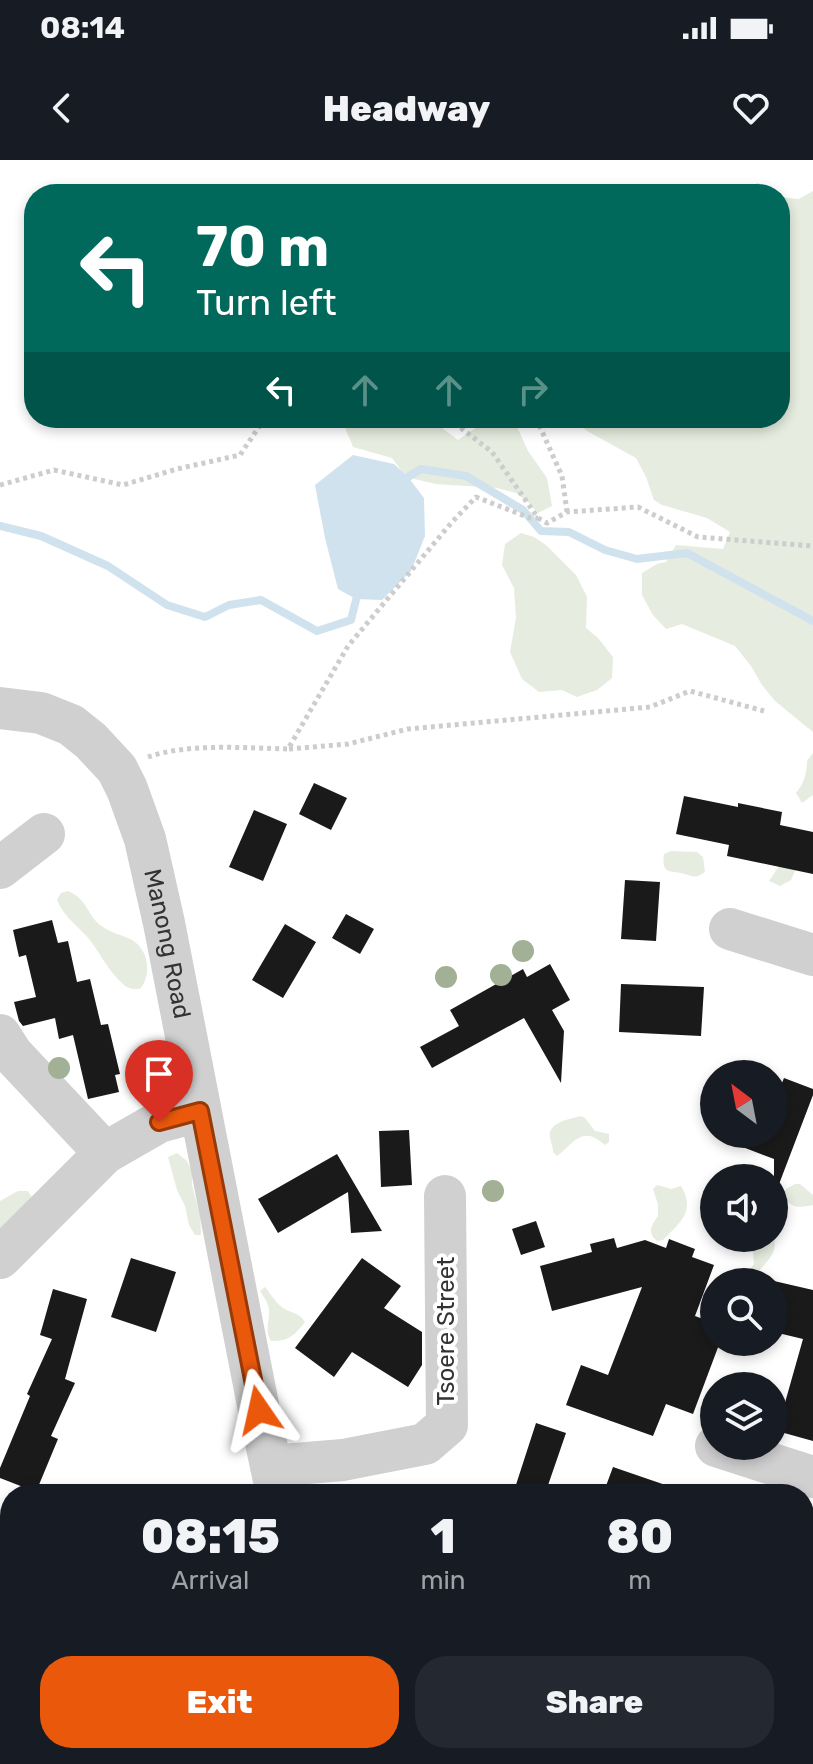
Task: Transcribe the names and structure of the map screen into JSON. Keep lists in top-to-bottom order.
{
  "streets": {
    "street": ["Manong Road", "Tsoere Street"]
  },
  "crossings": [
    ["Manong Road", "Tsoere Street"]
  ],
  "north": "top left",
  "page": {
    "status": "08:14",
    "header": "Headway",
    "turn": ["70 m", "Turn left"],
    "eta": [
      "08:15",
      "Arrival",
      "1",
      "min",
      "80",
      "m"
    ],
    "buttons": ["Exit", "Share"]
  }
}
